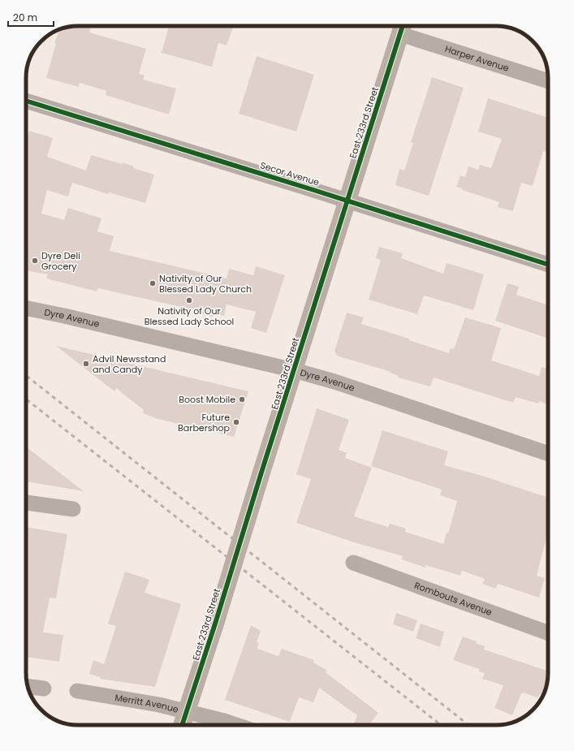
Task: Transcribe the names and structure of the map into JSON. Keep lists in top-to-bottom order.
{
  "streets": {
    "main road": ["East 233rd Street"],
    "street": [
      "Harper Avenue",
      "Secor Avenue",
      "Dyre Avenue",
      "Rombouts Avenue",
      "Merritt Avenue"
    ]
  },
  "crossings": [
    ["Harper Avenue", "East 233rd Street"],
    ["East 233rd Street", "Secor Avenue"],
    ["East 233rd Street", "Dyre Avenue"],
    ["East 233rd Street", "Merritt Avenue"]
  ],
  "places": [
    "Dyre Deli Grocery",
    "Nativity of Our Blessed Lady Church",
    "Nativity of Our Blessed Lady School",
    "Advil Newsstand and Candy",
    "Boost Mobile",
    "Future Barbershop"
  ],
  "scale_bar": "20 m"
}
